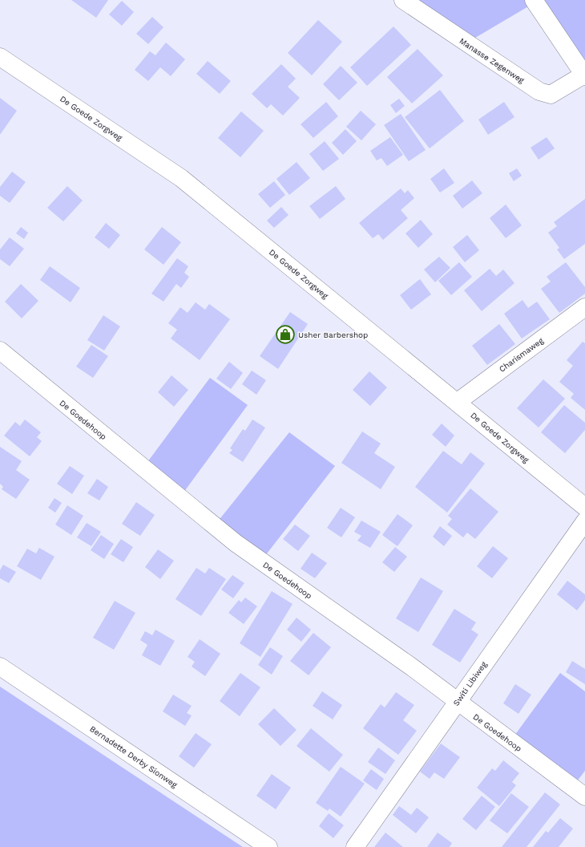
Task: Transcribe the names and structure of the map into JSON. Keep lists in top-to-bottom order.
{
  "streets": {
    "street": [
      "Manasse Zegenweg",
      "De Goede Zorgweg",
      "Charismaweg",
      "De Goedehoop",
      "Switi Libiweg",
      "Bernadette Derby Sionweg"
    ]
  },
  "crossings": [
    ["De Goede Zorgweg", "Charismaweg"],
    ["De Goedehoop", "Switi Libiweg"]
  ],
  "places": {
    "shop": ["Usher Barbershop"]
  }
}
